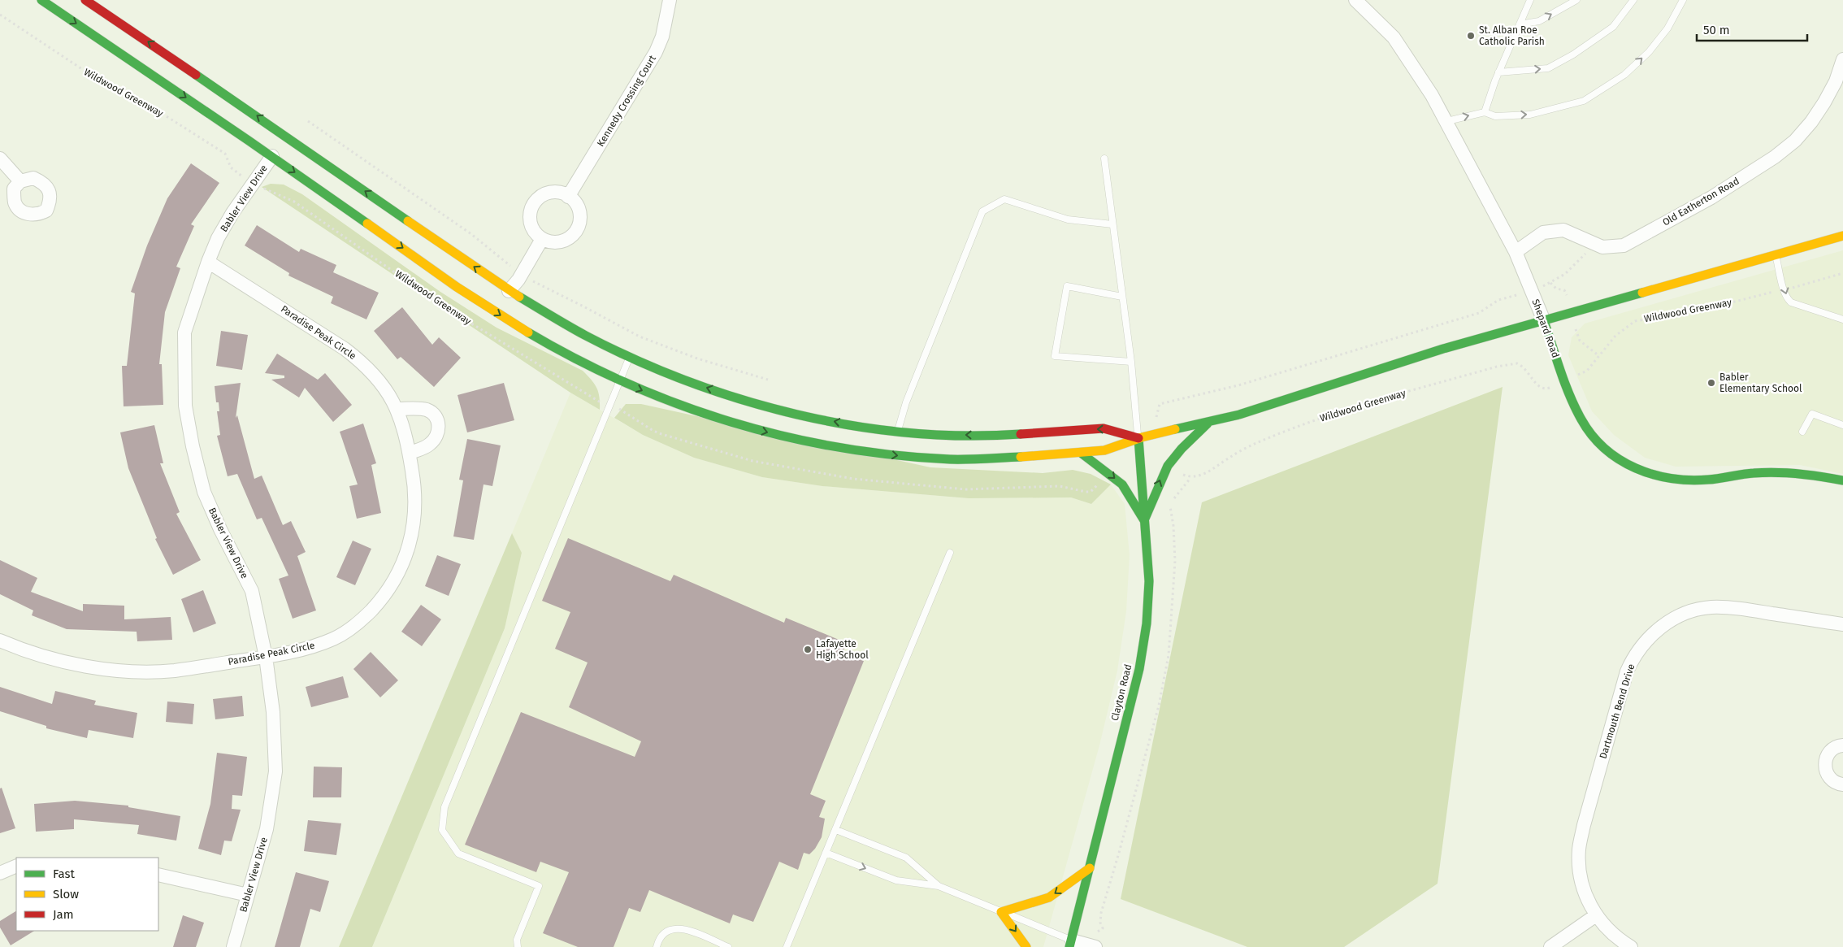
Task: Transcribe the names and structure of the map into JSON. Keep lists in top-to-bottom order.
{
  "streets": {
    "main road": ["Shepard Road", "Clayton Road"],
    "street": [
      "Kennedy Crossing Court",
      "Babler View Drive",
      "Old Eatherton Road",
      "Paradise Peak Circle",
      "Dartmouth Bend Drive"
    ],
    "path": ["Wildwood Greenway"]
  },
  "crossings": [
    ["Babler View Drive", "Paradise Peak Circle"],
    ["Old Eatherton Road", "Shepard Road"]
  ],
  "places": ["St. Alban Roe Catholic Parish", "Babler Elementary School", "Lafayette High School"],
  "legend": ["Fast", "Slow", "Jam"],
  "scale_bar": "50 m"
}
